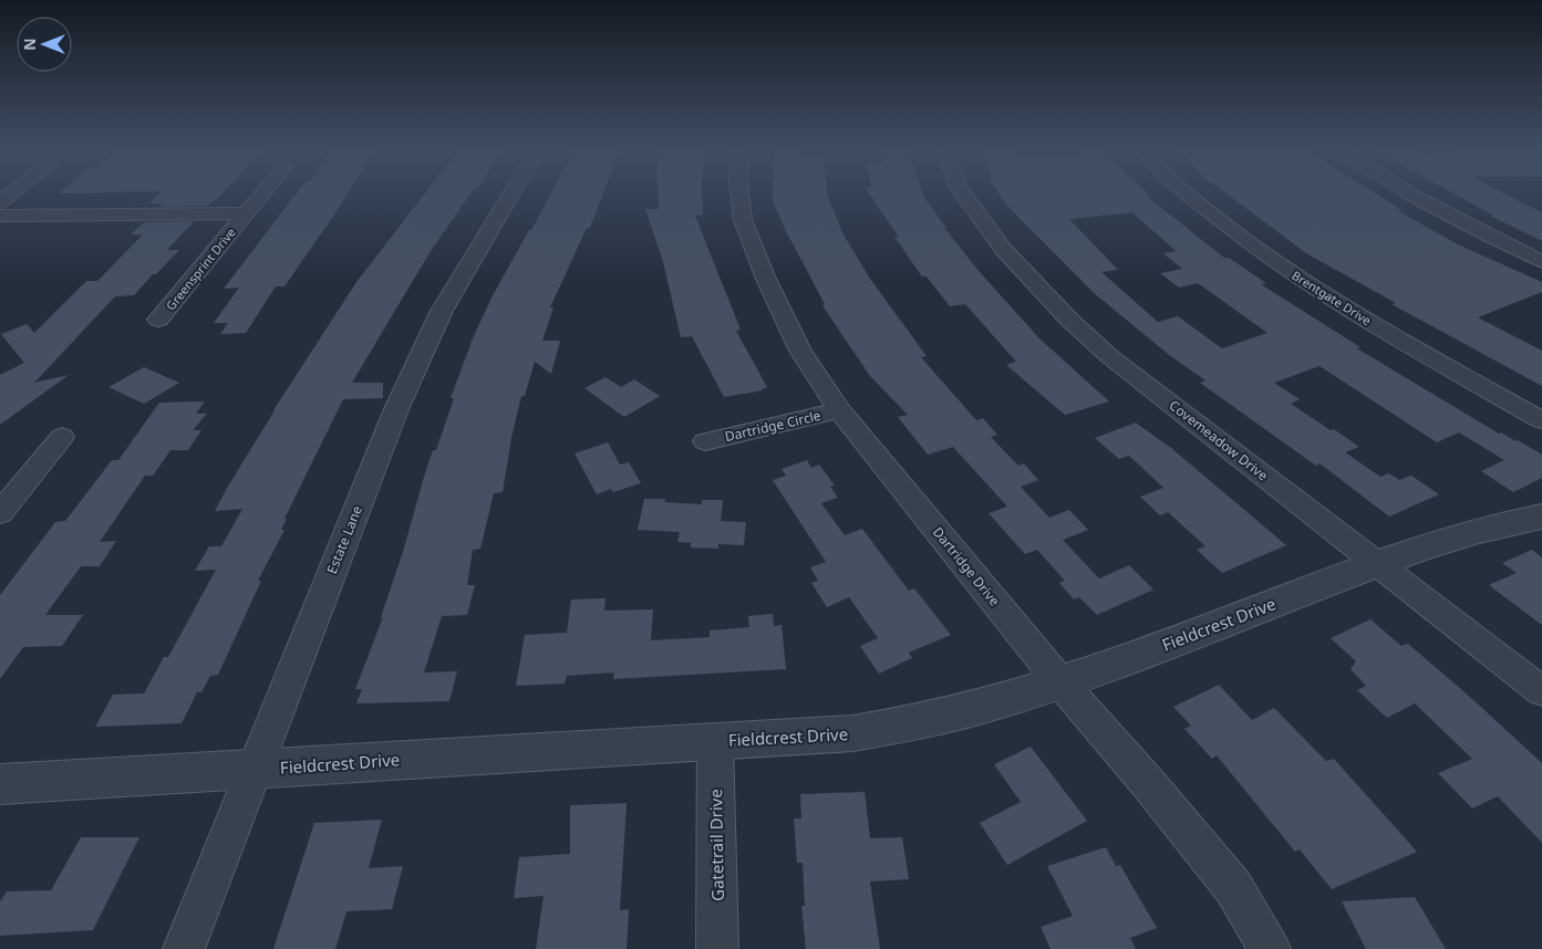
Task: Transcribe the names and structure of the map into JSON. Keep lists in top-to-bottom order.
{
  "streets": {
    "street": [
      "Greensprint Drive",
      "Brentgate Drive",
      "Dartridge Circle",
      "Covemeadow Drive",
      "Estate Lane",
      "Dartridge Drive",
      "Fieldcrest Drive",
      "Gatetrail Drive"
    ]
  },
  "crossings": [
    ["Dartridge Circle", "Dartridge Drive"],
    ["Covemeadow Drive", "Fieldcrest Drive"],
    ["Estate Lane", "Fieldcrest Drive"],
    ["Dartridge Drive", "Fieldcrest Drive"],
    ["Fieldcrest Drive", "Gatetrail Drive"]
  ],
  "north": "left"
}
